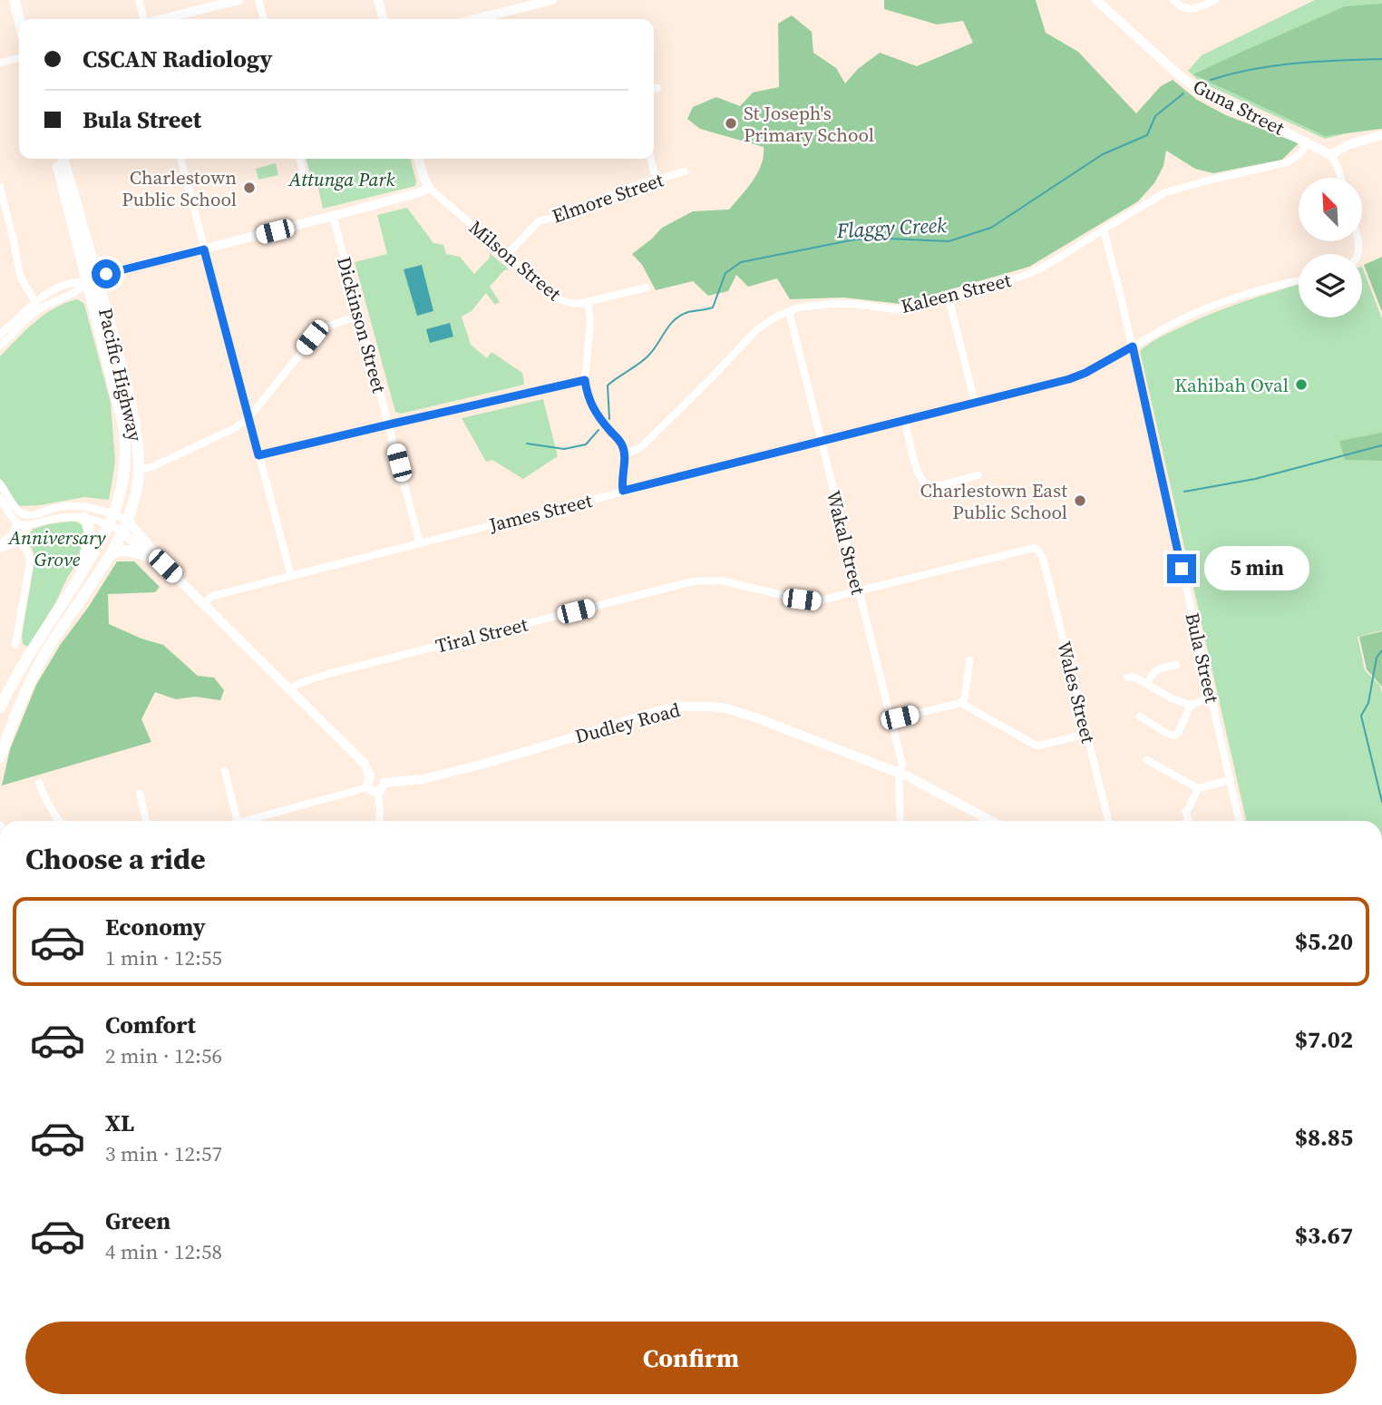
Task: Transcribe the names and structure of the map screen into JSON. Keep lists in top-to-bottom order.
{
  "streets": {
    "highway": ["Pacific Highway"],
    "main road": ["Guna Street", "Milson Street", "Dudley Road"],
    "street": [
      "Elmore Street",
      "Kaleen Street",
      "Dickinson Street",
      "James Street",
      "Wakal Street",
      "Tiral Street",
      "Bula Street",
      "Wales Street"
    ]
  },
  "crossings": [
    ["Guna Street", "Kaleen Street"],
    ["Elmore Street", "Milson Street"],
    ["Kaleen Street", "Wakal Street"],
    ["Kaleen Street", "Bula Street"],
    ["Dickinson Street", "James Street"],
    ["James Street", "Wakal Street"],
    ["James Street", "Bula Street"],
    ["Wakal Street", "Tiral Street"],
    ["Wakal Street", "Dudley Road"],
    ["Tiral Street", "Wales Street"]
  ],
  "water": ["Flaggy Creek"],
  "parks": ["Attunga Park", "Anniversary Grove"],
  "places": [
    "St Joseph's Primary School",
    "Charlestown Public School",
    "Kahibah Oval",
    "Charlestown East Public School"
  ],
  "north": "top left",
  "page": {
    "banner": ["CSCAN Radiology", "Bula Street"],
    "bubble": "5 min",
    "heading": "Choose a ride",
    "list": [
      {
        "name": "Economy",
        "note": "1 min · 12:55",
        "value": "$5.20"
      },
      {
        "name": "Comfort",
        "note": "2 min · 12:56",
        "value": "$7.02"
      },
      {
        "name": "XL",
        "note": "3 min · 12:57",
        "value": "$8.85"
      },
      {
        "name": "Green",
        "note": "4 min · 12:58",
        "value": "$3.67"
      }
    ],
    "buttons": "Confirm"
  }
}
